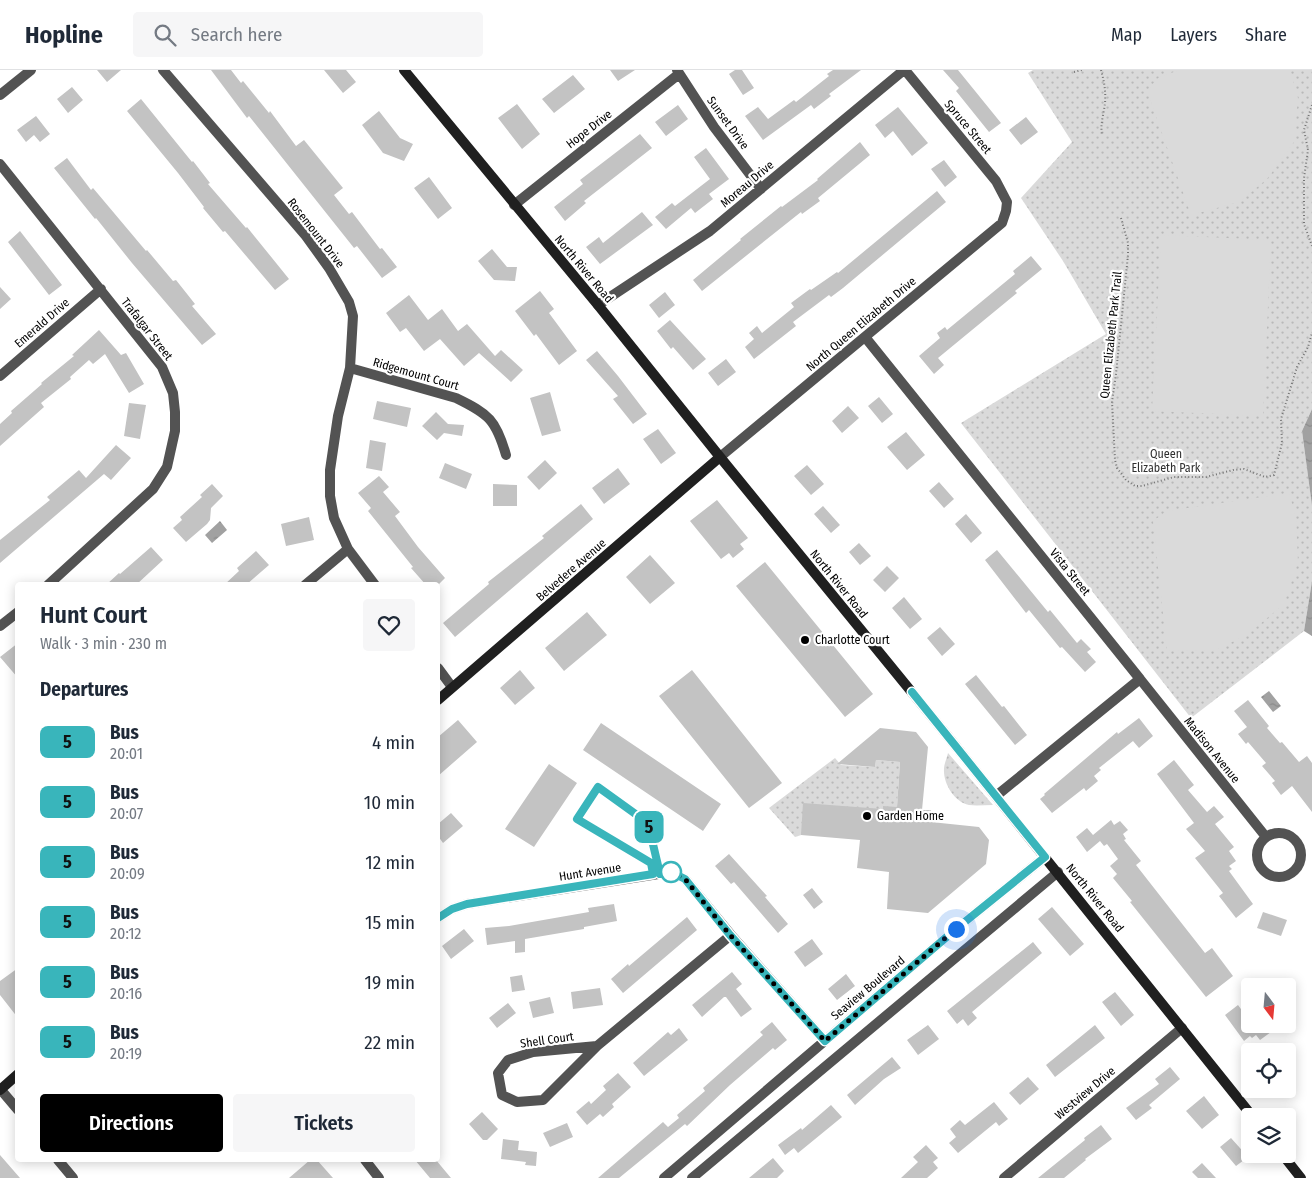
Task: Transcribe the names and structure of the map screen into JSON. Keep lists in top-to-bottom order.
{
  "streets": {
    "main road": ["North River Road", "Belvedere Avenue"],
    "street": [
      "Sunset Drive",
      "Spruce Street",
      "Hope Drive",
      "Moreau Drive",
      "Rosemount Drive",
      "Emerald Drive",
      "North Queen Elizabeth Drive",
      "Trafalgar Street",
      "Ridgemount Court",
      "Vista Street",
      "Madison Avenue",
      "Hunt Avenue",
      "Seaview Boulevard",
      "Shell Court",
      "Westview Drive"
    ],
    "path": ["Queen Elizabeth Park Trail"]
  },
  "crossings": [
    ["Sunset Drive", "Hope Drive"],
    ["Sunset Drive", "Moreau Drive"],
    ["Spruce Street", "Moreau Drive"],
    ["Spruce Street", "North Queen Elizabeth Drive"],
    ["Hope Drive", "North River Road"],
    ["Moreau Drive", "North River Road"],
    ["Rosemount Drive", "Ridgemount Court"],
    ["North River Road", "North Queen Elizabeth Drive"],
    ["North River Road", "Belvedere Avenue"],
    ["North River Road", "Seaview Boulevard"],
    ["North River Road", "Westview Drive"],
    ["Emerald Drive", "Trafalgar Street"],
    ["North Queen Elizabeth Drive", "Belvedere Avenue"],
    ["North Queen Elizabeth Drive", "Vista Street"],
    ["Vista Street", "Madison Avenue"],
    ["Hunt Avenue", "Seaview Boulevard"],
    ["Hunt Avenue", "Shell Court"]
  ],
  "parks": ["Queen Elizabeth Park"],
  "places": ["Charlotte Court", "Garden Home"],
  "lines": ["bus line 5"],
  "north": "bottom",
  "page": {
    "header": "Hopline",
    "search": "Search here",
    "nav": ["Map", "Layers", "Share"],
    "on_map": "5",
    "heading": [
      ["Hunt Court", "Walk · 3 min · 230 m"],
      "Departures"
    ],
    "list": [
      {
        "mark": "5",
        "name": "Bus",
        "note": "20:01",
        "value": "4 min"
      },
      {
        "mark": "5",
        "name": "Bus",
        "note": "20:07",
        "value": "10 min"
      },
      {
        "mark": "5",
        "name": "Bus",
        "note": "20:09",
        "value": "12 min"
      },
      {
        "mark": "5",
        "name": "Bus",
        "note": "20:12",
        "value": "15 min"
      },
      {
        "mark": "5",
        "name": "Bus",
        "note": "20:16",
        "value": "19 min"
      },
      {
        "mark": "5",
        "name": "Bus",
        "note": "20:19",
        "value": "22 min"
      }
    ],
    "buttons": ["Directions", "Tickets"]
  }
}
